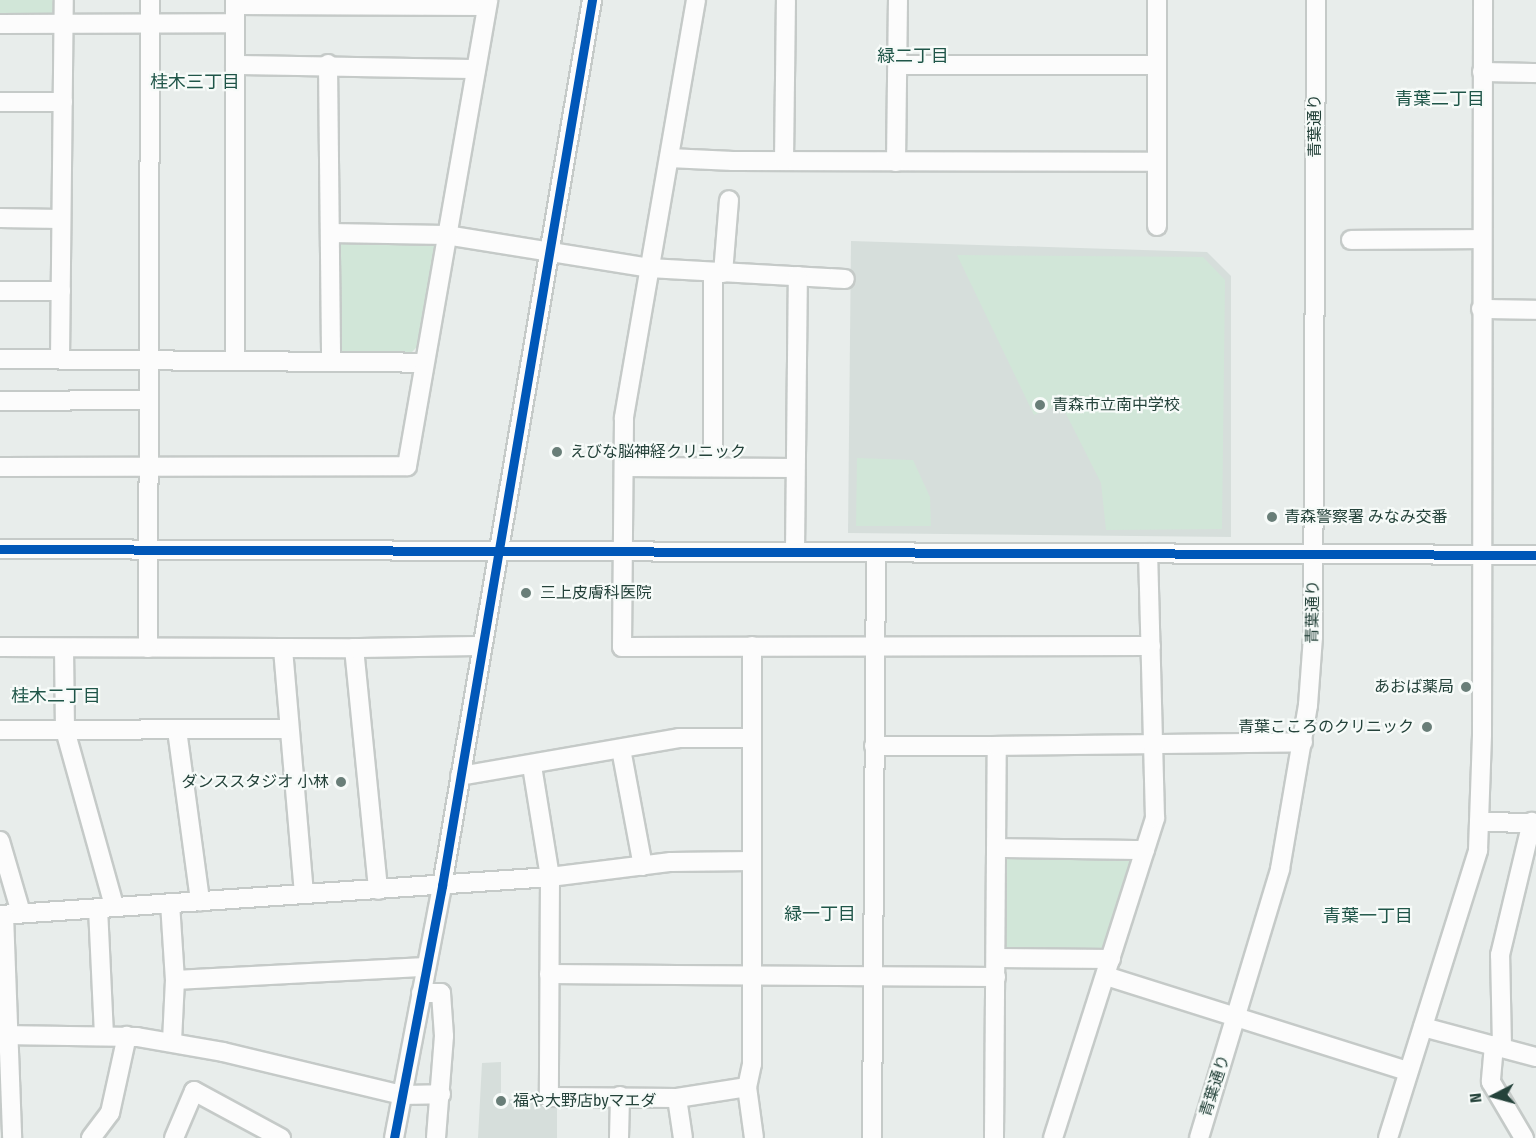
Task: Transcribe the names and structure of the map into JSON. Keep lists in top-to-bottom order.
{
  "streets": {
    "street": ["青葉通り"]
  },
  "districts": [
    "緑二丁目",
    "桂木三丁目",
    "青葉二丁目",
    "桂木二丁目",
    "緑一丁目",
    "青葉一丁目"
  ],
  "places": [
    "青森市立南中学校",
    "えびな脳神経クリニック",
    "青森警察署 みなみ交番",
    "三上皮膚科医院",
    "あおば薬局",
    "青葉こころのクリニック",
    "ダンススタジオ 小林",
    "福や大野店byマエダ"
  ],
  "north": "left"
}
